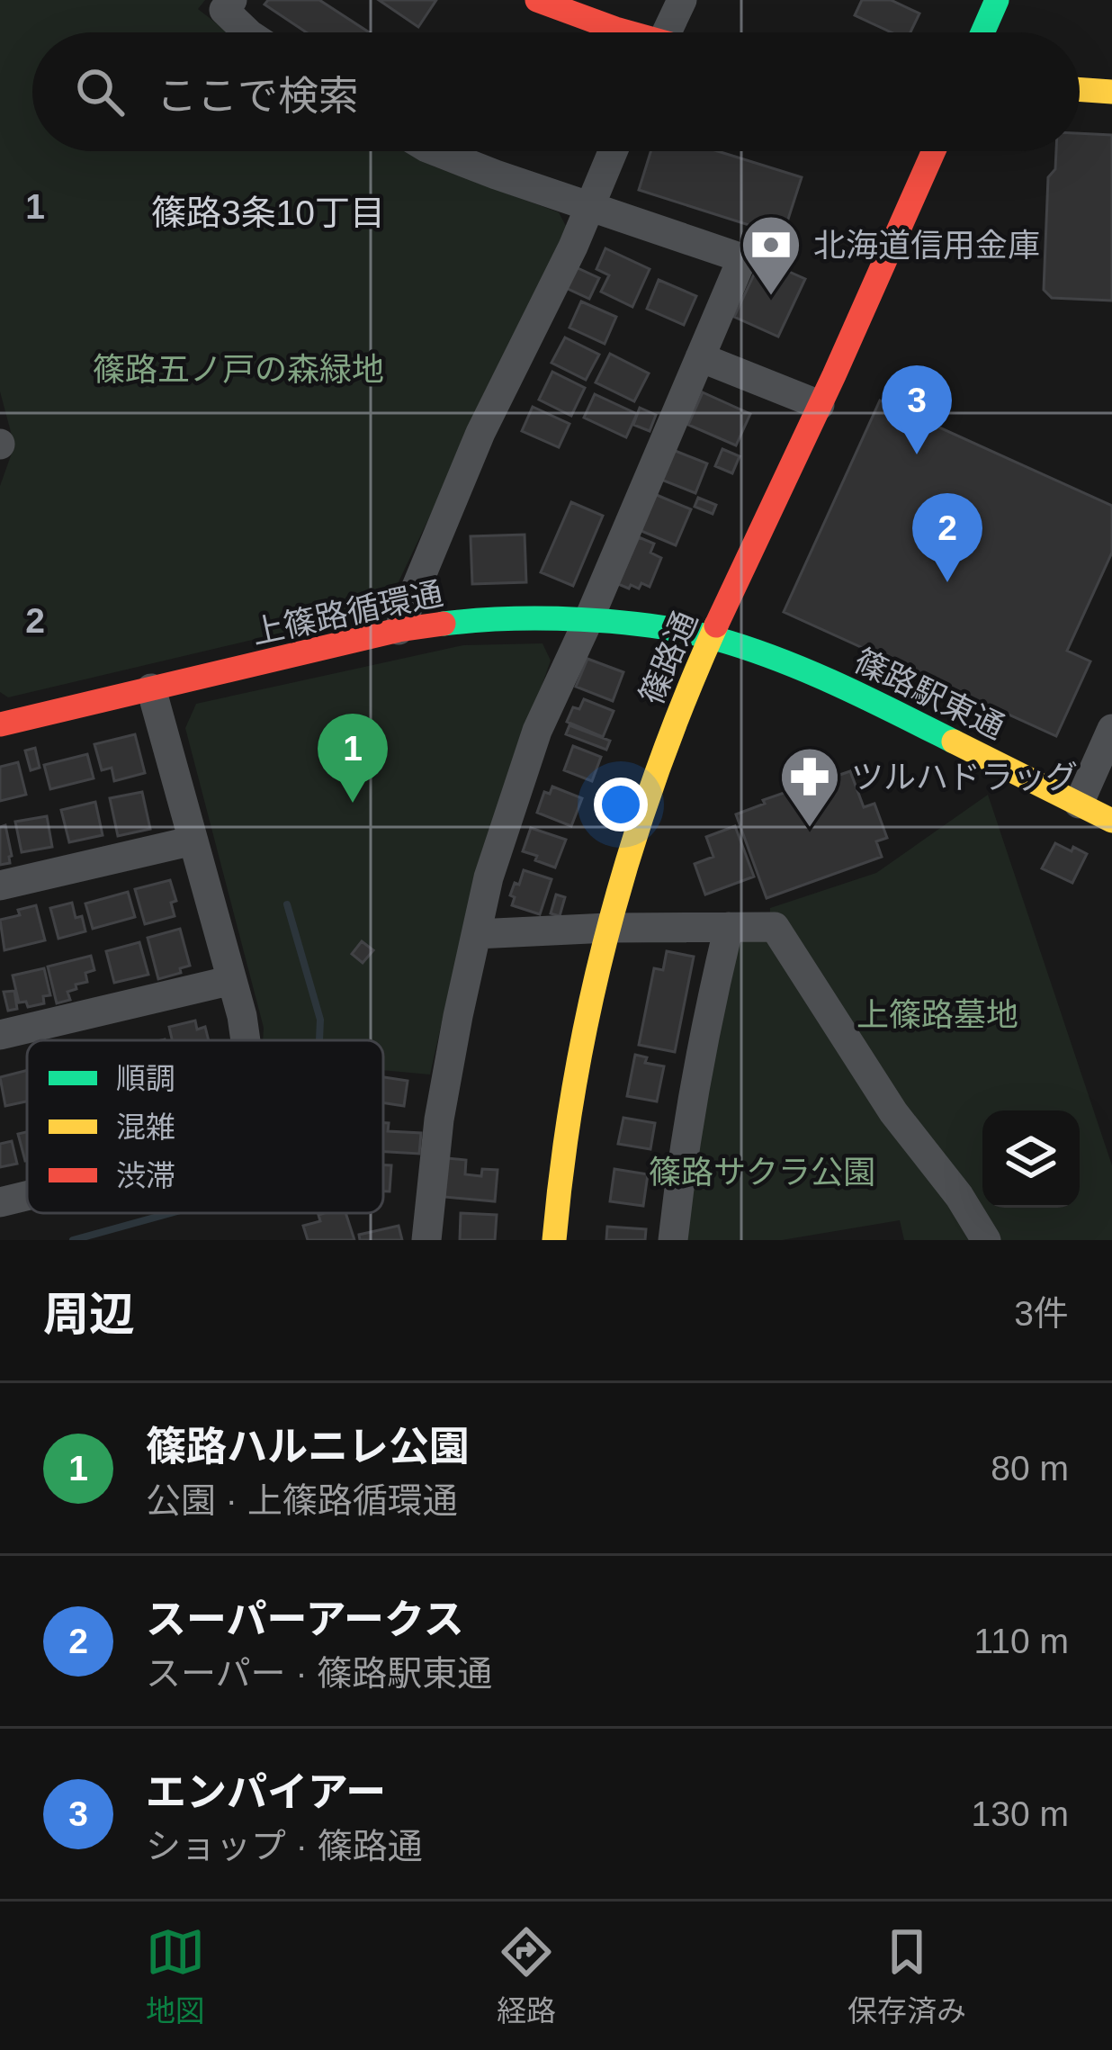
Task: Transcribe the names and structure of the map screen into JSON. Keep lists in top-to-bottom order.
{
  "streets": {
    "street": ["上篠路循環通", "篠路通", "篠路駅東通"]
  },
  "crossings": [
    ["上篠路循環通", "篠路通"],
    ["上篠路循環通", "篠路駅東通"],
    ["篠路通", "篠路駅東通"]
  ],
  "districts": ["篠路3条10丁目"],
  "parks": ["篠路五ノ戸の森緑地", "上篠路墓地", "篠路サクラ公園"],
  "places": {
    "bank": ["北海道信用金庫"],
    "pharmacy": ["ツルハドラッグ"]
  },
  "legend": ["順調", "混雑", "渋滞"],
  "page": {
    "search": "ここで検索",
    "pins": ["3", "2", "1"],
    "heading": ["周辺", "3件"],
    "list": [
      {
        "mark": "1",
        "name": "篠路ハルニレ公園",
        "note": "公園 · 上篠路循環通",
        "value": "80 m"
      },
      {
        "mark": "2",
        "name": "スーパーアークス",
        "note": "スーパー · 篠路駅東通",
        "value": "110 m"
      },
      {
        "mark": "3",
        "name": "エンパイアー",
        "note": "ショップ · 篠路通",
        "value": "130 m"
      }
    ],
    "nav": ["地図", "経路", "保存済み"]
  },
  "grid": {
    "rows": ["1", "2"]
  }
}
